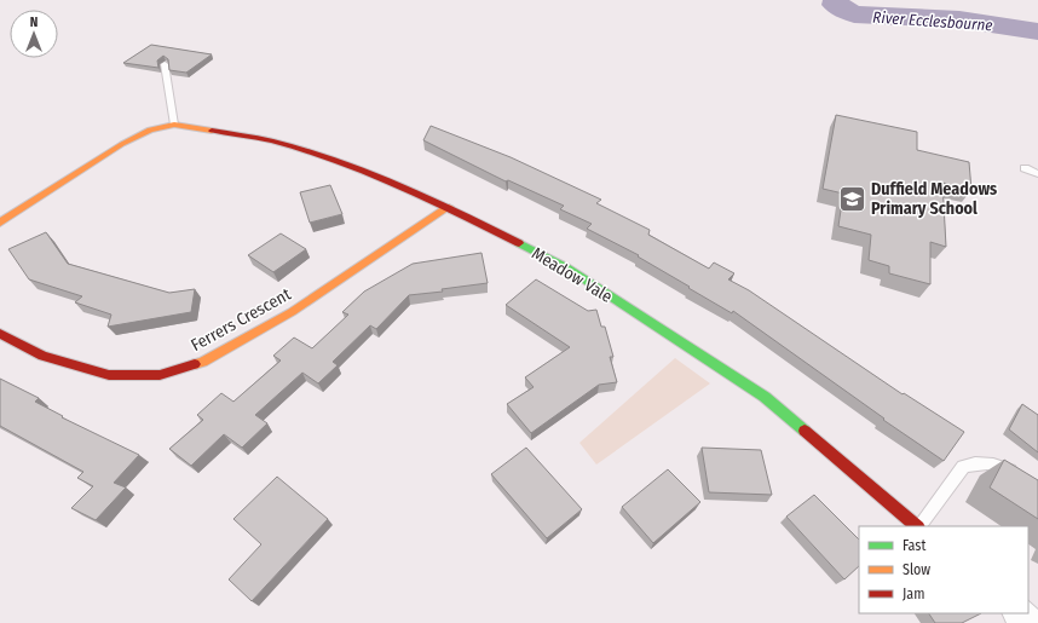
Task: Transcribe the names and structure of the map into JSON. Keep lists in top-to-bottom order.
{
  "streets": {
    "street": ["Meadow Vale", "Ferrers Crescent"]
  },
  "crossings": [
    ["Meadow Vale", "Ferrers Crescent"]
  ],
  "water": ["River Ecclesbourne"],
  "places": {
    "school or university": ["Duffield Meadows Primary School"]
  },
  "legend": ["Fast", "Slow", "Jam"],
  "north": "top"
}
